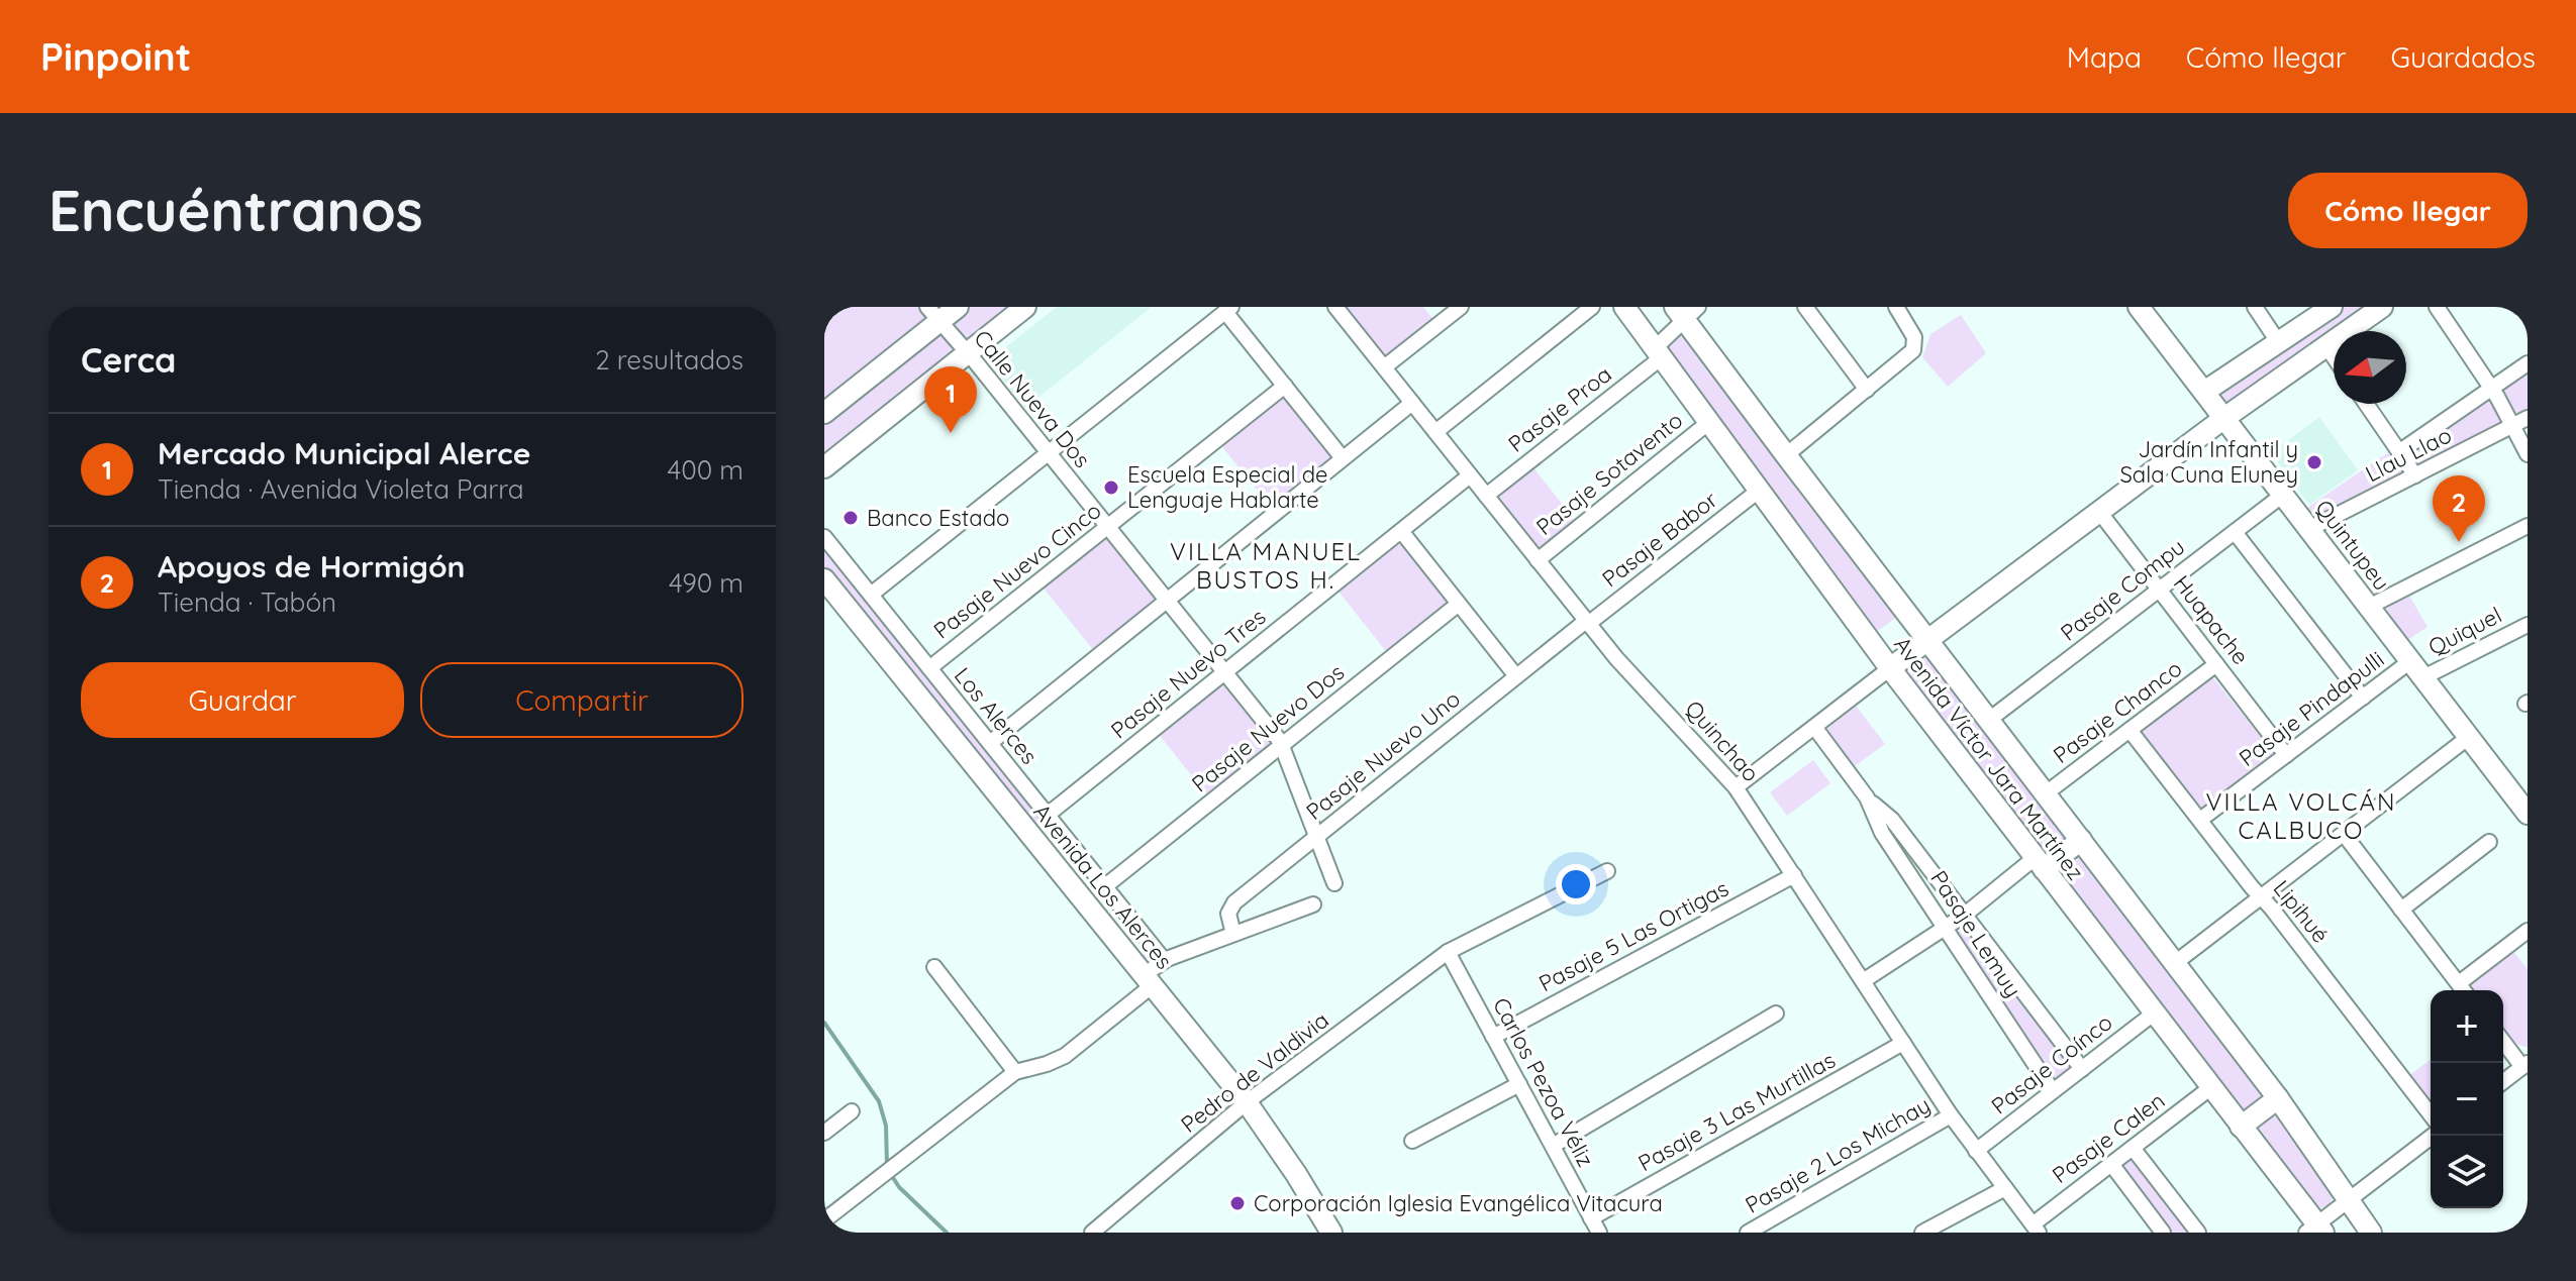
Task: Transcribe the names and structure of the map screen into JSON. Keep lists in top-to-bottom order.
{
  "streets": {
    "main road": ["Quintupeu", "Avenida Víctor Jara Martínez", "Avenida Los Alerces"],
    "street": [
      "Calle Nueva Dos",
      "Pasaje Proa",
      "Llau Llao",
      "Pasaje Sotavento",
      "Pasaje Babor",
      "Pasaje Nuevo Cinco",
      "Pasaje Compu",
      "Huapache",
      "Quiquel",
      "Pasaje Nuevo Tres",
      "Pasaje Pindapulli",
      "Pasaje Chanco",
      "Los Alerces",
      "Pasaje Nuevo Dos",
      "Quinchao",
      "Pasaje Nuevo Uno",
      "Lipihué",
      "Pasaje Lemuy",
      "Pasaje 5 Las Ortigas",
      "Pasaje Coínco",
      "Pedro de Valdivia",
      "Carlos Pezoa Véliz",
      "Pasaje 3 Las Murtillas",
      "Pasaje Calen",
      "Pasaje 2 Los Michay"
    ]
  },
  "crossings": [
    ["Calle Nueva Dos", "Pasaje Nuevo Cinco"],
    ["Calle Nueva Dos", "Pasaje Nuevo Tres"],
    ["Calle Nueva Dos", "Pasaje Nuevo Dos"],
    ["Calle Nueva Dos", "Pasaje Nuevo Uno"],
    ["Pasaje Proa", "Quinchao"],
    ["Pasaje Proa", "Avenida Víctor Jara Martínez"],
    ["Llau Llao", "Quintupeu"],
    ["Pasaje Sotavento", "Quinchao"],
    ["Pasaje Sotavento", "Avenida Víctor Jara Martínez"],
    ["Pasaje Babor", "Quinchao"],
    ["Pasaje Babor", "Pasaje Nuevo Uno"],
    ["Pasaje Babor", "Avenida Víctor Jara Martínez"],
    ["Quintupeu", "Pasaje Compu"],
    ["Quintupeu", "Quiquel"],
    ["Quintupeu", "Pasaje Pindapulli"],
    ["Pasaje Nuevo Cinco", "Los Alerces"],
    ["Pasaje Compu", "Huapache"],
    ["Pasaje Compu", "Avenida Víctor Jara Martínez"],
    ["Huapache", "Pasaje Pindapulli"],
    ["Huapache", "Pasaje Chanco"],
    ["Quiquel", "Pasaje Pindapulli"],
    ["Pasaje Nuevo Tres", "Los Alerces"],
    ["Pasaje Nuevo Tres", "Quinchao"],
    ["Pasaje Pindapulli", "Lipihué"],
    ["Pasaje Chanco", "Avenida Víctor Jara Martínez"],
    ["Pasaje Chanco", "Lipihué"],
    ["Los Alerces", "Pasaje Nuevo Dos"],
    ["Quinchao", "Pasaje Nuevo Uno"],
    ["Quinchao", "Pasaje 5 Las Ortigas"],
    ["Quinchao", "Pasaje Coínco"],
    ["Quinchao", "Pasaje 3 Las Murtillas"],
    ["Quinchao", "Pasaje Calen"],
    ["Quinchao", "Pasaje 2 Los Michay"],
    ["Avenida Víctor Jara Martínez", "Pasaje Coínco"],
    ["Avenida Víctor Jara Martínez", "Pasaje Calen"],
    ["Avenida Los Alerces", "Pedro de Valdivia"],
    ["Pasaje Lemuy", "Pasaje Coínco"],
    ["Pasaje 5 Las Ortigas", "Carlos Pezoa Véliz"],
    ["Pedro de Valdivia", "Carlos Pezoa Véliz"],
    ["Carlos Pezoa Véliz", "Pasaje 3 Las Murtillas"]
  ],
  "districts": ["VILLA MANUEL BUSTOS H.", "VILLA VOLCÁN CALBUCO"],
  "places": [
    "Jardín Infantil y Sala Cuna Eluney",
    "Escuela Especial de Lenguaje Hablarte",
    "Banco Estado",
    "Corporación Iglesia Evangélica Vitacura"
  ],
  "north": "left",
  "page": {
    "header": "Pinpoint",
    "nav": ["Mapa", "Cómo llegar", "Guardados"],
    "buttons": [
      "Cómo llegar",
      ["Guardar", "Compartir"]
    ],
    "title": "Encuéntranos",
    "heading": ["Cerca", "2 resultados"],
    "pins": ["1", "2"],
    "list": [
      {
        "mark": "1",
        "name": "Mercado Municipal Alerce",
        "note": "Tienda · Avenida Violeta Parra",
        "value": "400 m"
      },
      {
        "mark": "2",
        "name": "Apoyos de Hormigón",
        "note": "Tienda · Tabón",
        "value": "490 m"
      }
    ],
    "map_buttons": ["+", "−"]
  }
}
